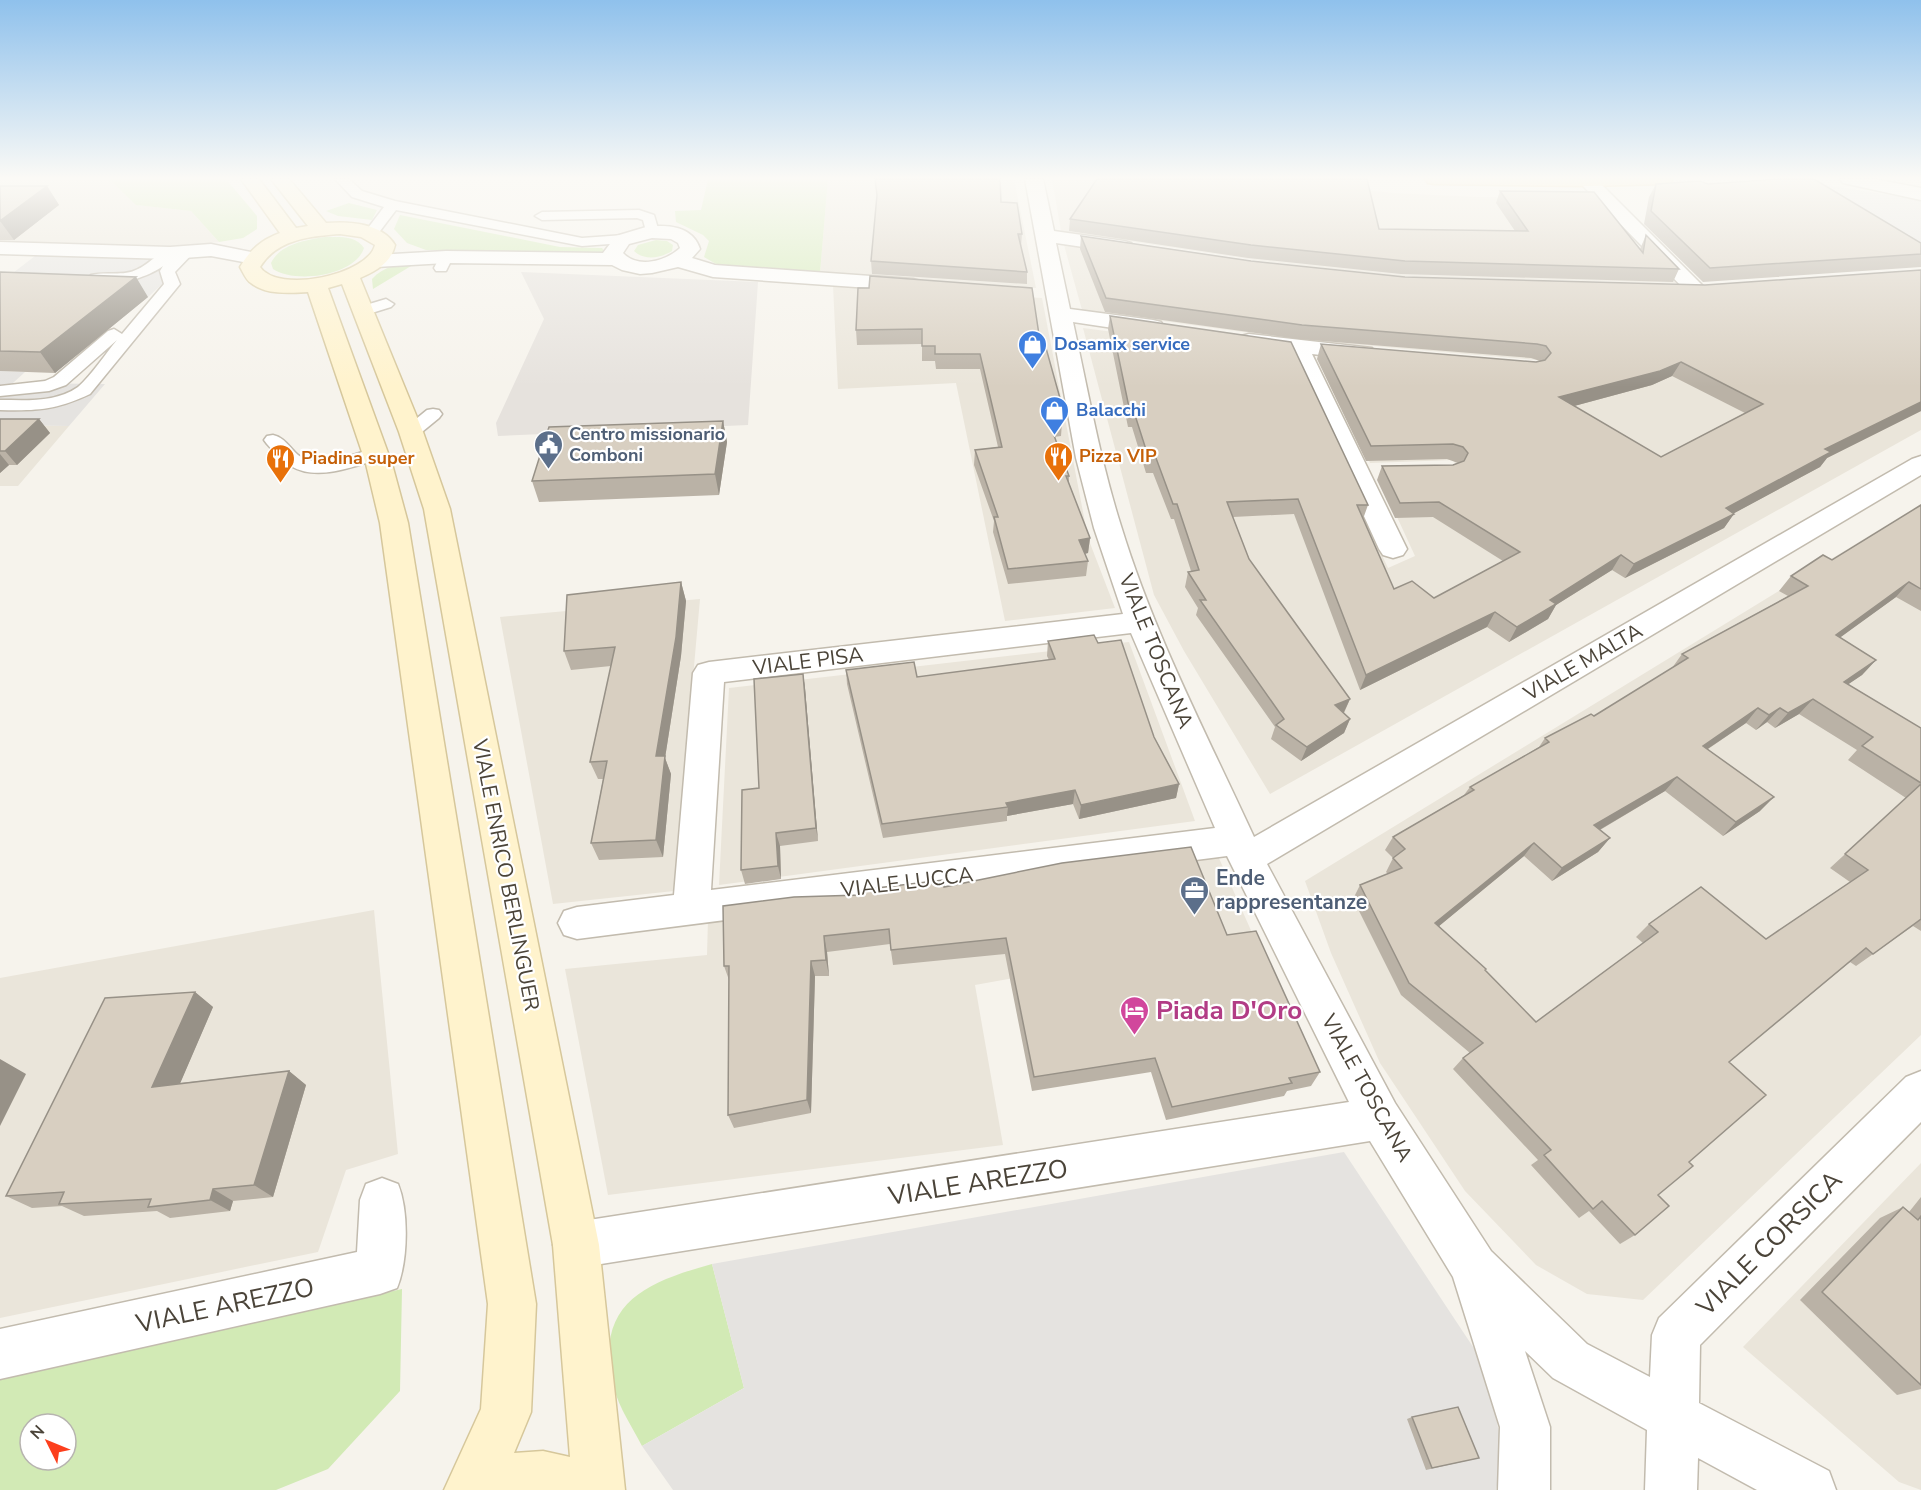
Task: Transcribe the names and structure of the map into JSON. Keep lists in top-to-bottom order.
{
  "streets": {
    "main road": ["VIALE ENRICO BERLINGUER"],
    "street": [
      "VIALE TOSCANA",
      "VIALE PISA",
      "VIALE MALTA",
      "VIALE LUCCA",
      "VIALE AREZZO",
      "VIALE CORSICA"
    ]
  },
  "crossings": [
    ["VIALE TOSCANA", "VIALE PISA"],
    ["VIALE TOSCANA", "VIALE MALTA"],
    ["VIALE TOSCANA", "VIALE LUCCA"],
    ["VIALE TOSCANA", "VIALE AREZZO"],
    ["VIALE TOSCANA", "VIALE CORSICA"],
    ["VIALE PISA", "VIALE LUCCA"],
    ["VIALE MALTA", "VIALE LUCCA"],
    ["VIALE ENRICO BERLINGUER", "VIALE AREZZO"]
  ],
  "places": {
    "shop": ["Dosamix service", "Balacchi"],
    "public building": ["Centro missionario Comboni"],
    "restaurant": ["Pizza VIP", "Piadina super"],
    "office": ["Ende rappresentanze"],
    "hotel": ["Piada D'Oro"]
  },
  "north": "top left"
}
